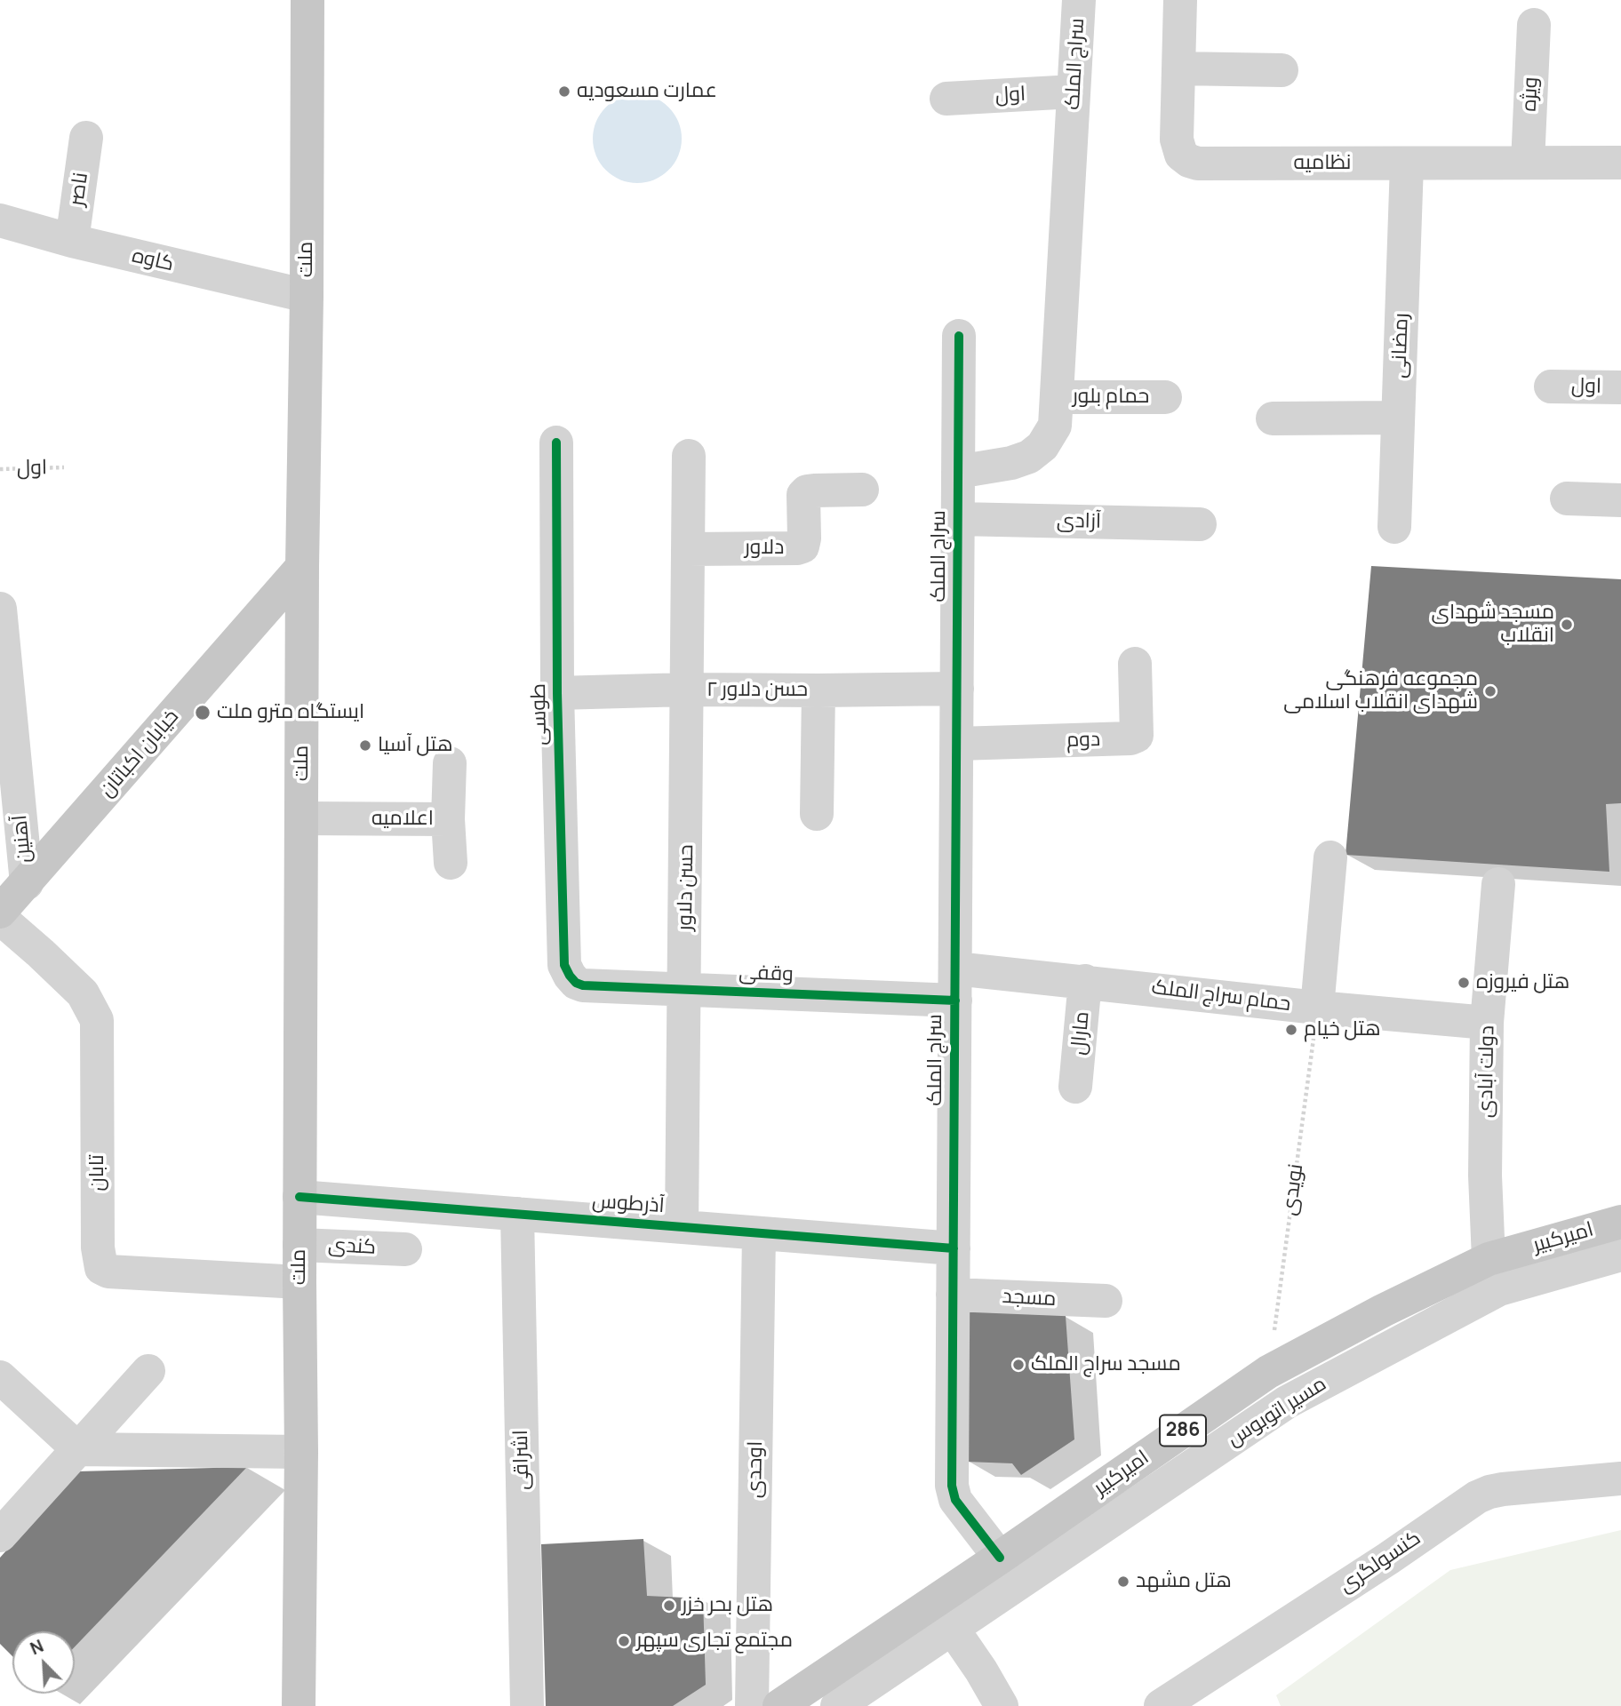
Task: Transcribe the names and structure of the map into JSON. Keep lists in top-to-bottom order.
{
  "streets": {
    "main road": [
      "ملت",
      "خیابان اکباتان",
      "امیرکبیر",
      "286"
    ],
    "street": [
      "سراج الملک",
      "ویژه",
      "اول",
      "نظامیه",
      "ناصر",
      "کاوه",
      "رمضانی",
      "حمام بلور",
      "آزادی",
      "دلاور",
      "حسن دلاور ۲",
      "طوسی",
      "دوم",
      "اعلامیه",
      "آهنین",
      "حسن دلاور",
      "وقفی",
      "حمام سراج الملک",
      "مارال",
      "دولت آبادی",
      "تابان",
      "آذرطوس",
      "کندی",
      "مسجد",
      "مسیر اتوبوس",
      "اشراقی",
      "اوحدی",
      "کنسولگری"
    ],
    "path": ["نویدی"]
  },
  "crossings": [
    ["سراج الملک", "اول"],
    ["سراج الملک", "حمام بلور"],
    ["سراج الملک", "آزادی"],
    ["سراج الملک", "حسن دلاور ۲"],
    ["سراج الملک", "دوم"],
    ["سراج الملک", "وقفی"],
    ["سراج الملک", "حمام سراج الملک"],
    ["سراج الملک", "آذرطوس"],
    ["سراج الملک", "امیرکبیر"],
    ["سراج الملک", "مسجد"],
    ["ویژه", "نظامیه"],
    ["نظامیه", "رمضانی"],
    ["ناصر", "کاوه"],
    ["ملت", "کاوه"],
    ["ملت", "خیابان اکباتان"],
    ["ملت", "اعلامیه"],
    ["ملت", "تابان"],
    ["ملت", "آذرطوس"],
    ["ملت", "کندی"],
    ["دلاور", "حسن دلاور"],
    ["حسن دلاور ۲", "طوسی"],
    ["حسن دلاور ۲", "حسن دلاور"],
    ["طوسی", "وقفی"],
    ["خیابان اکباتان", "آهنین"],
    ["حسن دلاور", "وقفی"],
    ["حسن دلاور", "آذرطوس"],
    ["وقفی", "حمام سراج الملک"],
    ["حمام سراج الملک", "مارال"],
    ["حمام سراج الملک", "دولت آبادی"],
    ["حمام سراج الملک", "نویدی"],
    ["دولت آبادی", "امیرکبیر"],
    ["نویدی", "امیرکبیر"],
    ["آذرطوس", "اشراقی"],
    ["آذرطوس", "اوحدی"],
    ["امیرکبیر", "مسیر اتوبوس"]
  ],
  "places": [
    "عمارت مسعودیه",
    "مسجد شهدای انقلاب",
    "مجموعه فرهنگی شهدای انقلاب اسلامی",
    "ایستگاه مترو ملت",
    "هتل آسیا",
    "هتل فیروزه",
    "هتل خیام",
    "مسجد سراج الملک",
    "هتل مشهد",
    "هتل بحر خزر",
    "مجتمع تجاری سپهر"
  ],
  "north": "top left"
}
